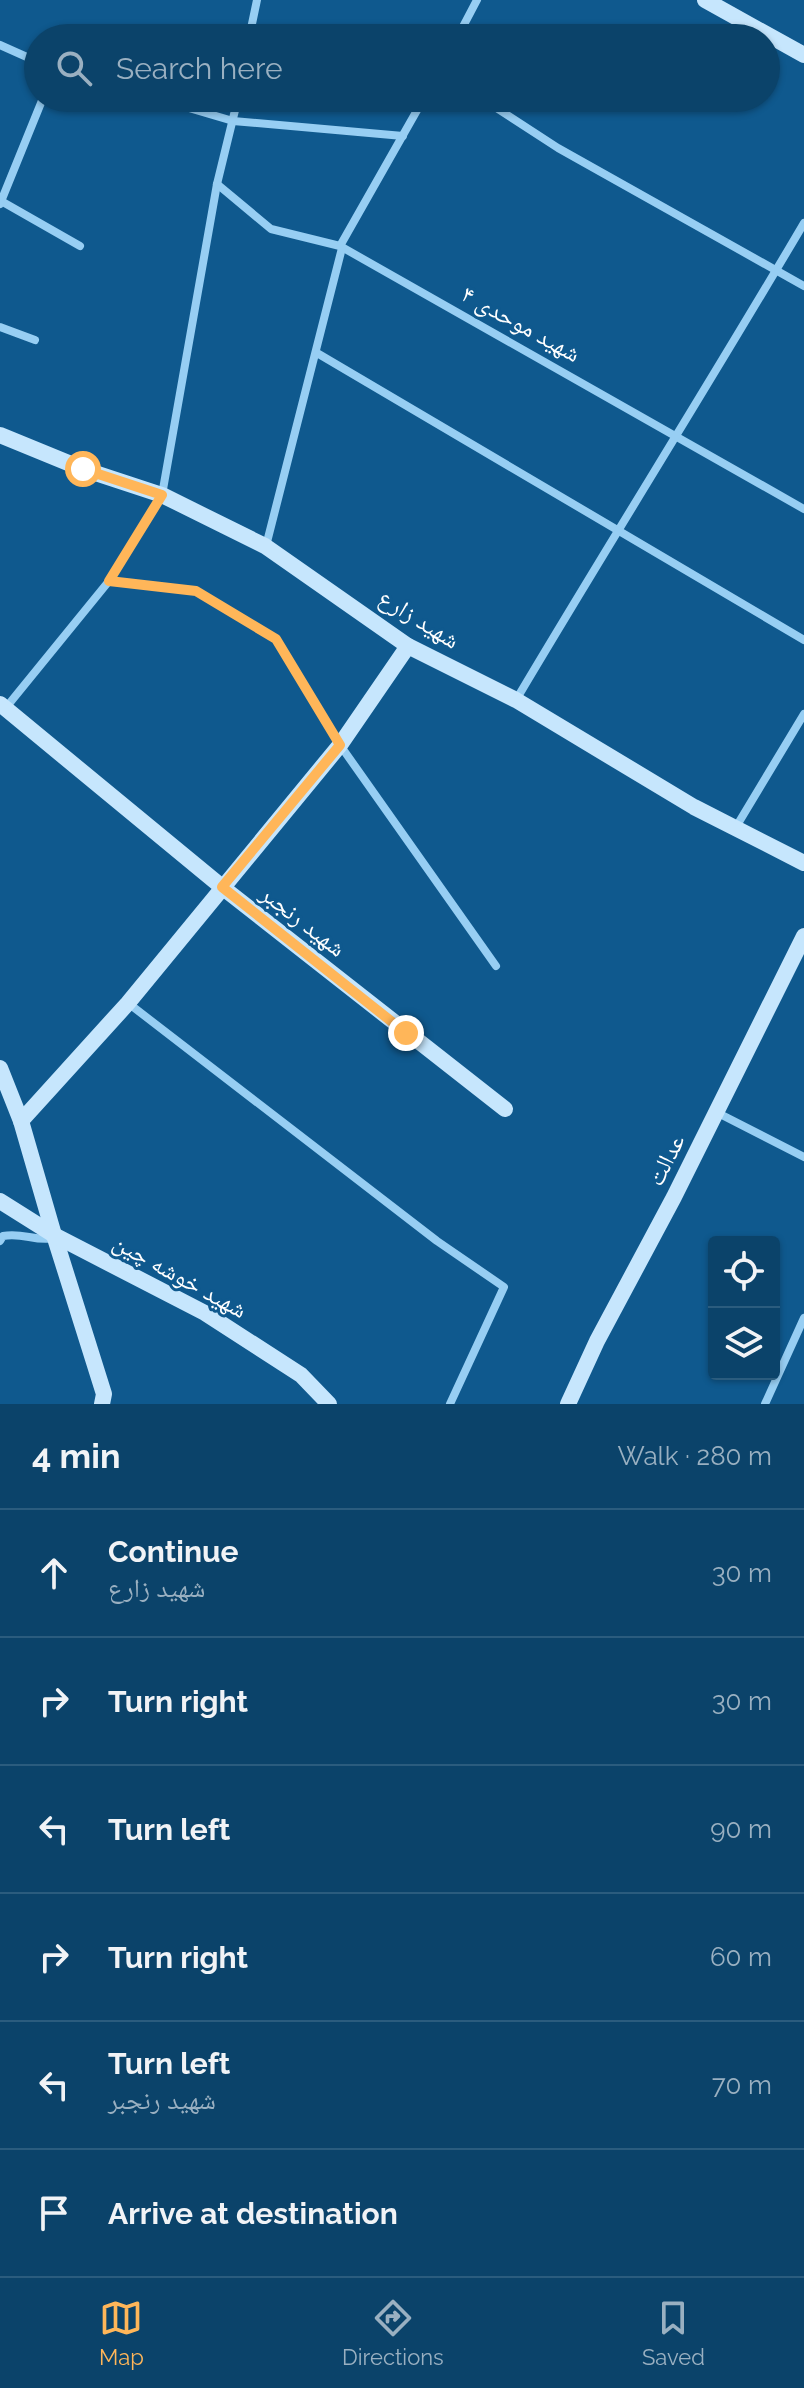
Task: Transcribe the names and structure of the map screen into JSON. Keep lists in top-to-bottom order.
{
  "streets": {
    "street": [
      "شهید موحدی ۴",
      "شهید زارع",
      "شهید رنجبر",
      "عدالت",
      "شهید خوشه چین"
    ]
  },
  "page": {
    "search": "Search here",
    "heading": ["4 min", "Walk · 280 m"],
    "list": [
      ["Continue", "شهید زارع", "30 m"],
      ["Turn right", "30 m"],
      ["Turn left", "90 m"],
      ["Turn right", "60 m"],
      ["Turn left", "شهید رنجبر", "70 m"],
      "Arrive at destination"
    ],
    "nav": ["Map", "Directions", "Saved"]
  }
}
